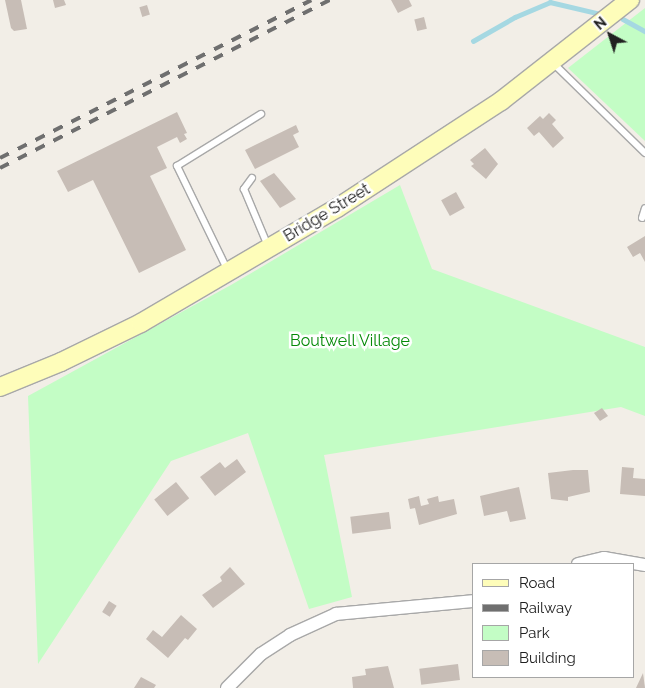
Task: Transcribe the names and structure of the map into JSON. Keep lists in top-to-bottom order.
{
  "streets": {
    "main road": ["Bridge Street"]
  },
  "parks": ["Boutwell Village"],
  "legend": [
    "Road",
    "Railway",
    "Park",
    "Building"
  ],
  "north": "top left"
}
